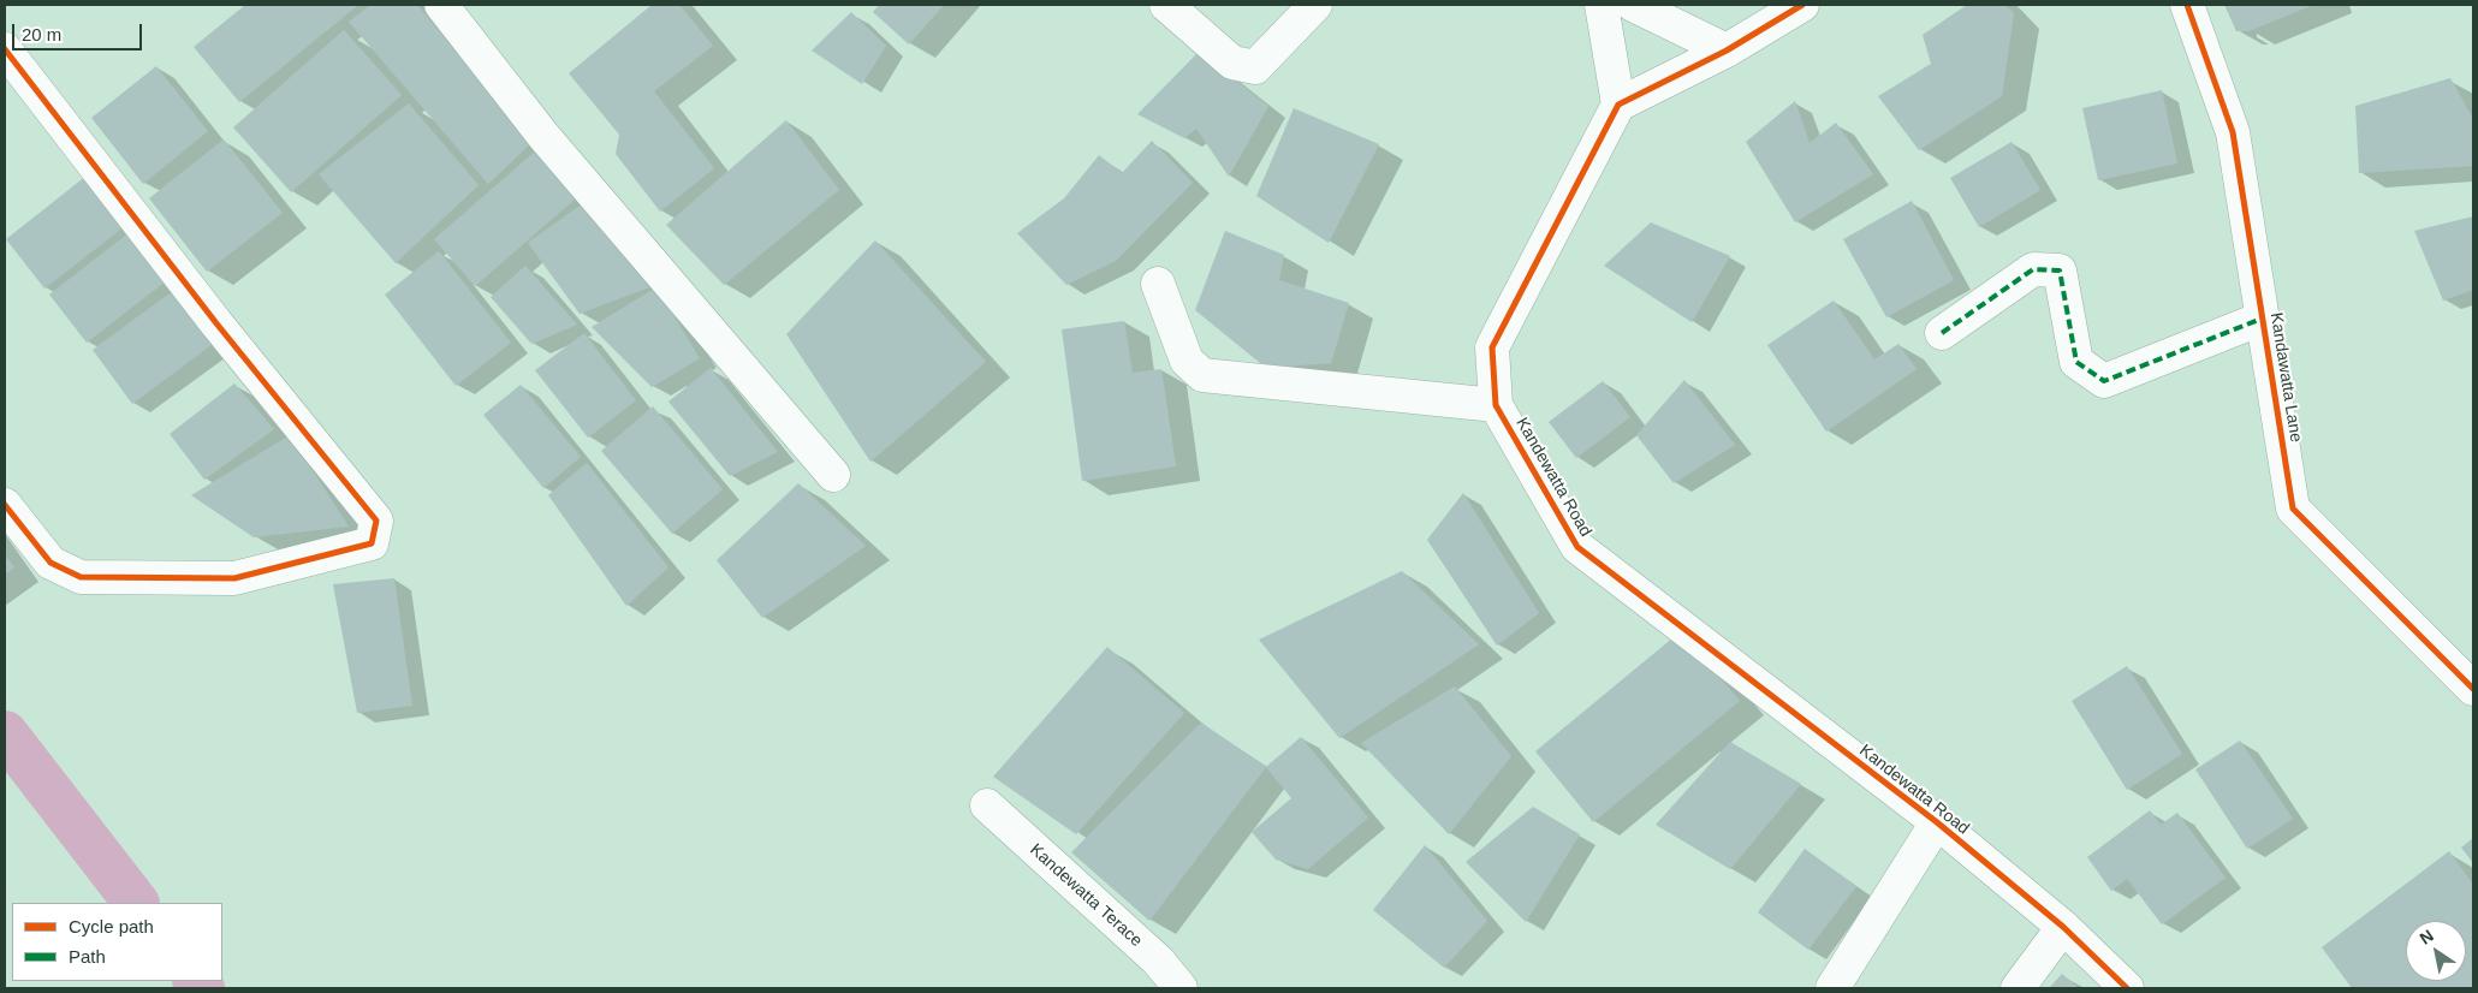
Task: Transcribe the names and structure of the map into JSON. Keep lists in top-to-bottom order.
{
  "streets": {
    "street": ["Kandawatta Lane", "Kandewatta Road", "Kandewatta Terace"]
  },
  "legend": ["Cycle path", "Path"],
  "scale_bar": "20 m",
  "north": "top left"
}
